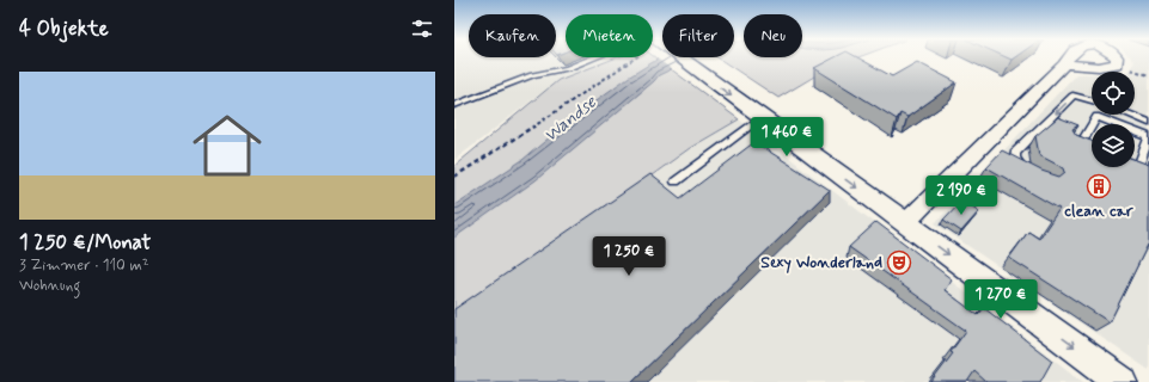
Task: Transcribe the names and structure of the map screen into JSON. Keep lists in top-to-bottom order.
{
  "water": ["Wandse"],
  "places": {
    "building": ["clean car"],
    "theatre": ["Sexy Wonderland"]
  },
  "page": {
    "heading": "4 Objekte",
    "chip": [
      "Kaufen",
      "Mieten",
      "Filter",
      "Neu"
    ],
    "list": [
      {
        "name": "1 250 €/Monat",
        "note": "3 Zimmer · 110 m² · Wohnung"
      }
    ],
    "price": [
      "1 460 €",
      "2 190 €",
      "1 250 €",
      "1 270 €"
    ]
  }
}
